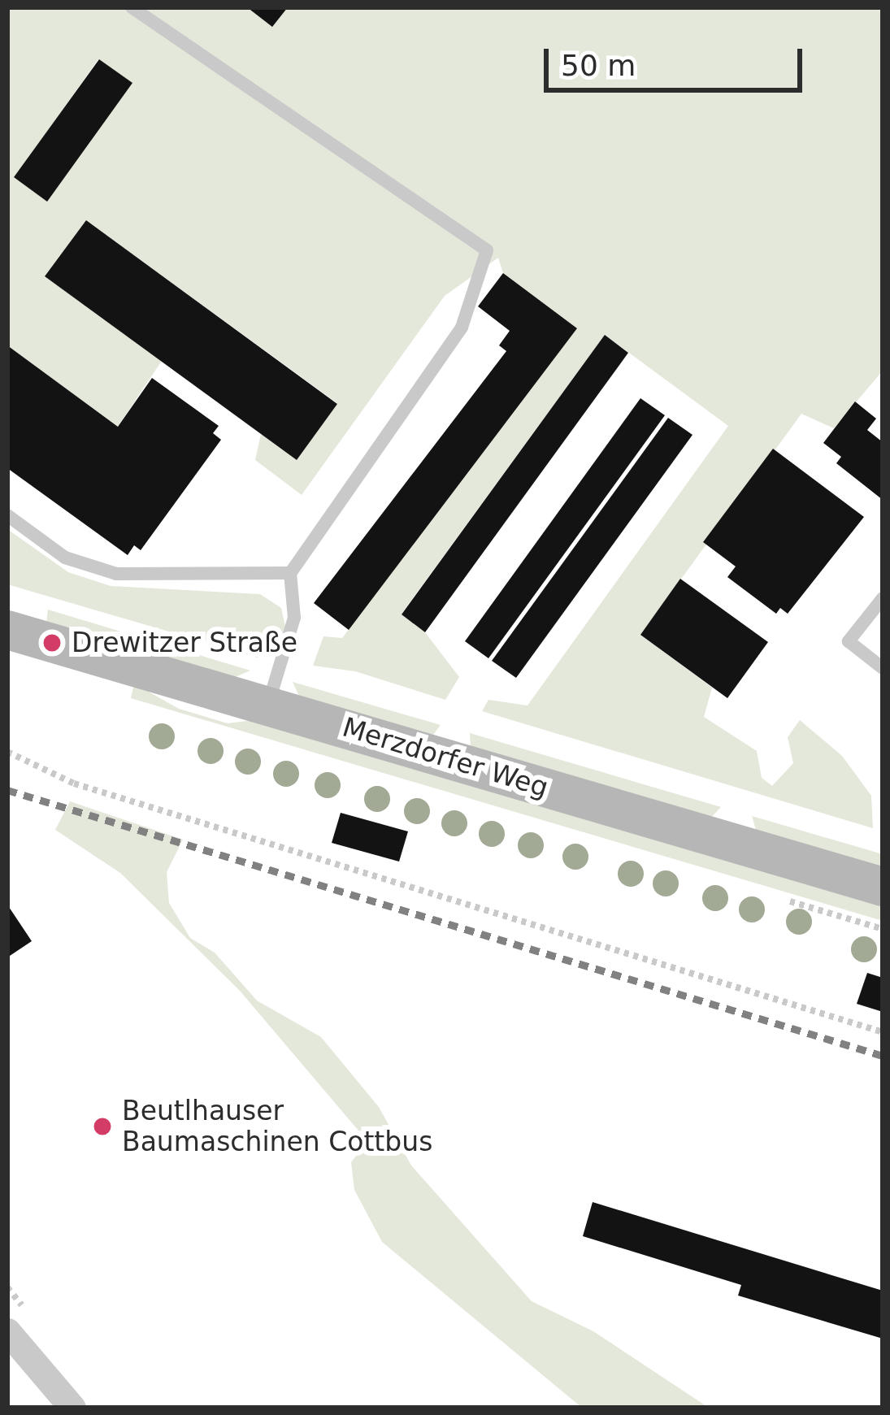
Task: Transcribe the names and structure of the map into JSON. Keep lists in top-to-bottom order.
{
  "streets": {
    "street": ["Merzdorfer Weg"]
  },
  "places": ["Drewitzer Straße", "Beutlhauser Baumaschinen Cottbus"],
  "scale_bar": "50 m"
}
